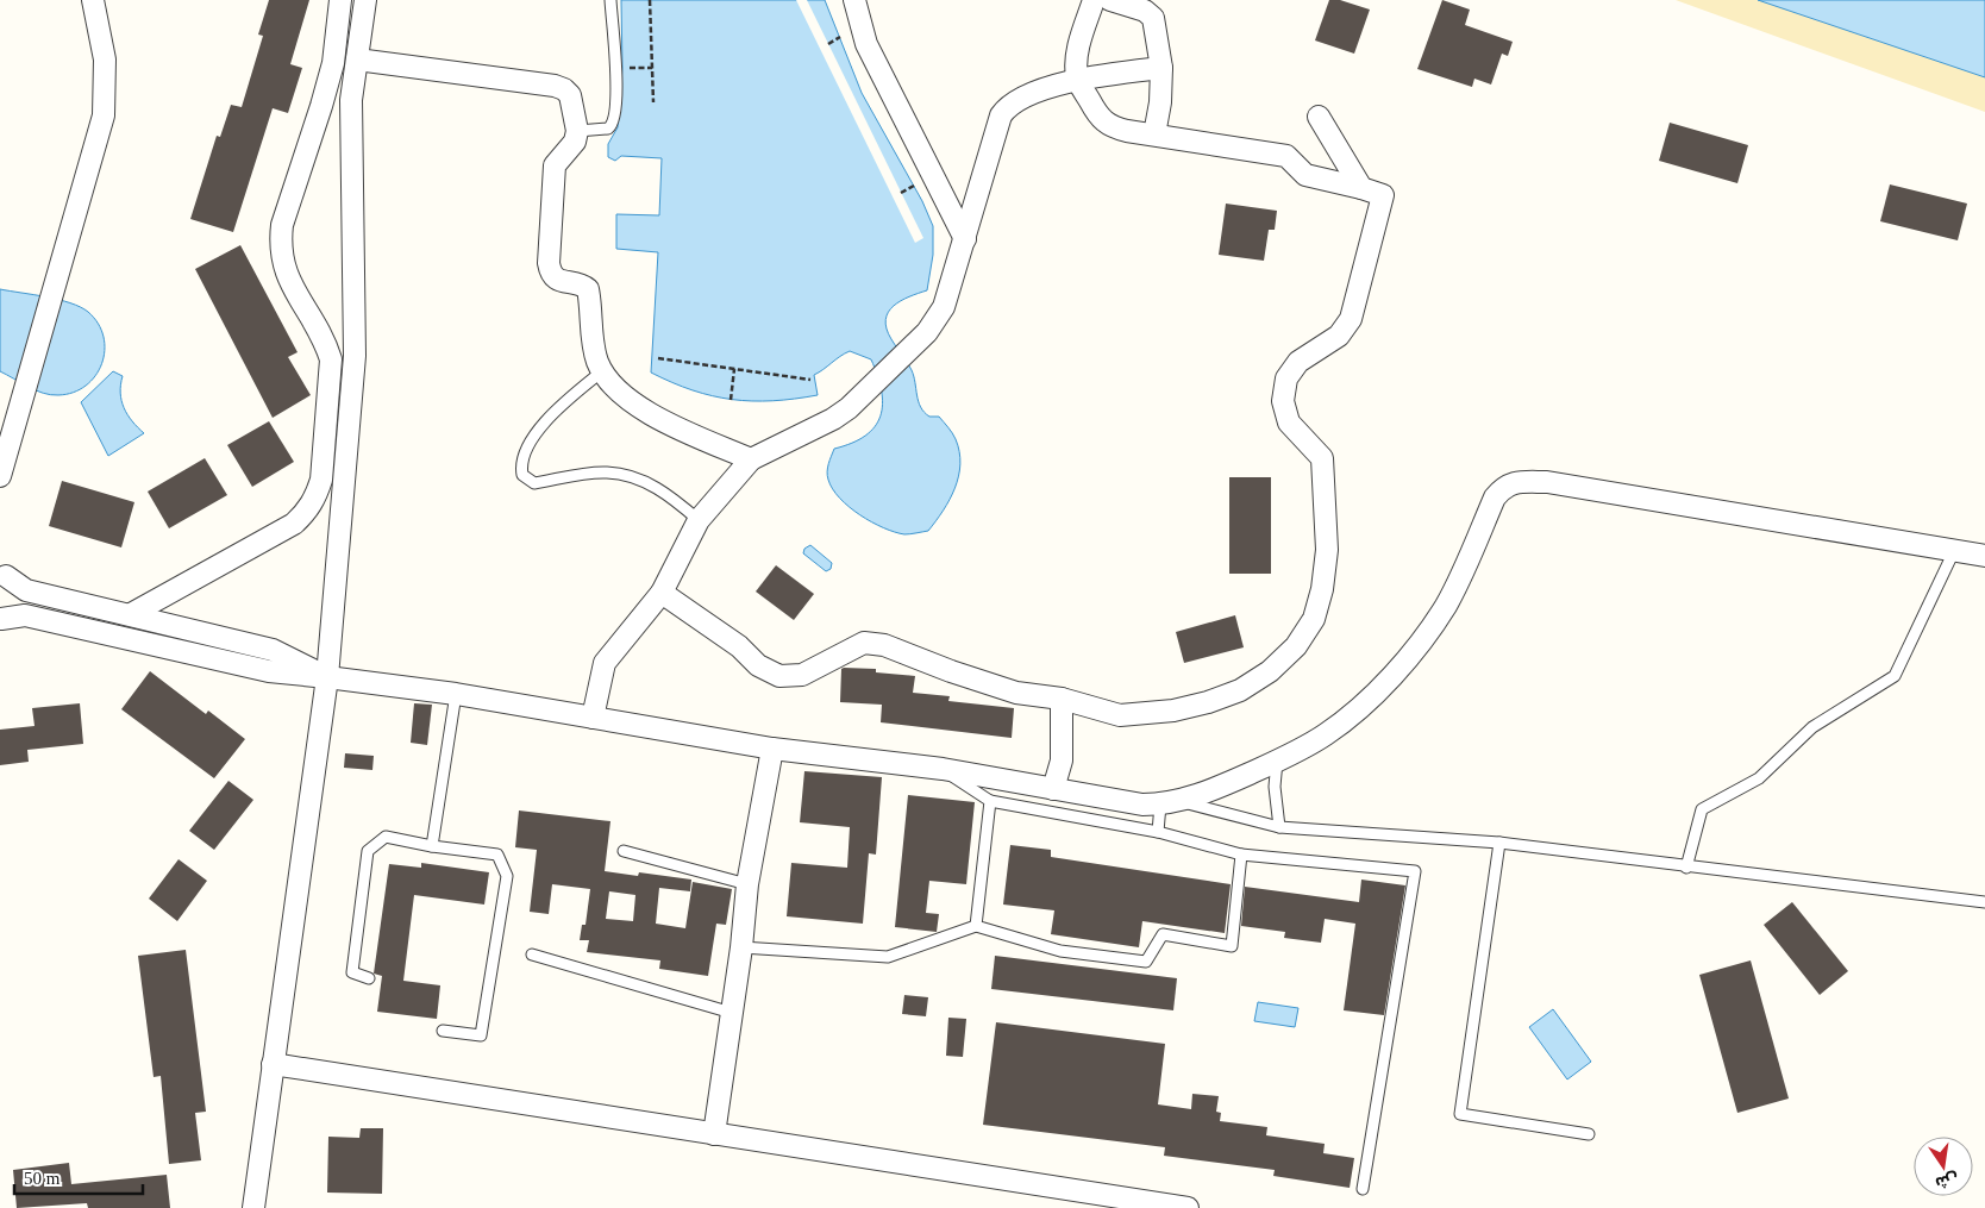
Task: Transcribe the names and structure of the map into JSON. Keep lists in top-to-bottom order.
{
  "scale_bar": "50 m",
  "north": "bottom"
}
